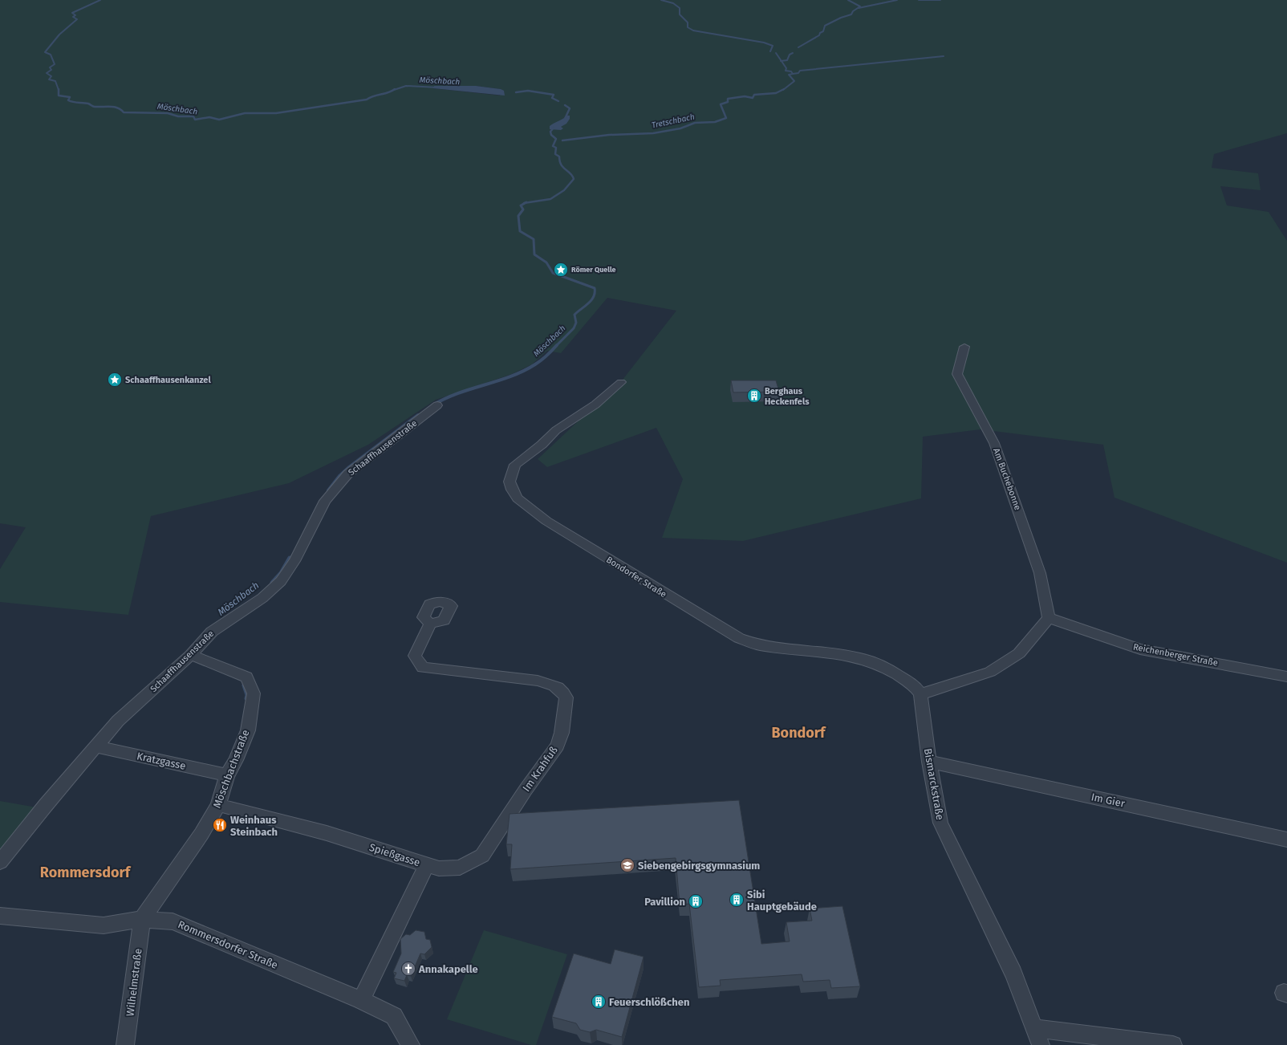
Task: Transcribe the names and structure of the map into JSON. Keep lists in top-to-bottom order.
{
  "streets": {
    "street": [
      "Schaaffhausenstraße",
      "Am Buchebonne",
      "Bondorfer Straße",
      "Reichenberger Straße",
      "Kratzgasse",
      "Möschbachstraße",
      "Im Krahfuß",
      "Bismarckstraße",
      "Im Gier",
      "Spießgasse",
      "Rommersdorfer Straße",
      "Wilhelmstraße"
    ]
  },
  "crossings": [
    ["Schaaffhausenstraße", "Kratzgasse"],
    ["Schaaffhausenstraße", "Möschbachstraße"],
    ["Am Buchebonne", "Reichenberger Straße"],
    ["Bondorfer Straße", "Bismarckstraße"],
    ["Kratzgasse", "Möschbachstraße"],
    ["Möschbachstraße", "Spießgasse"],
    ["Möschbachstraße", "Rommersdorfer Straße"],
    ["Möschbachstraße", "Wilhelmstraße"],
    ["Im Krahfuß", "Spießgasse"],
    ["Bismarckstraße", "Im Gier"],
    ["Spießgasse", "Rommersdorfer Straße"],
    ["Rommersdorfer Straße", "Wilhelmstraße"]
  ],
  "districts": ["Bondorf", "Rommersdorf"],
  "water": ["Möschbach", "Tretschbach"],
  "places": {
    "place": ["Römer Quelle", "Schaaffhausenkanzel"],
    "building": [
      "Berghaus Heckenfels",
      "Sibi Hauptgebäude",
      "Pavillion",
      "Feuerschlößchen"
    ],
    "restaurant": ["Weinhaus Steinbach"],
    "school or university": ["Siebengebirgsgymnasium"],
    "church": ["Annakapelle"]
  }
}
